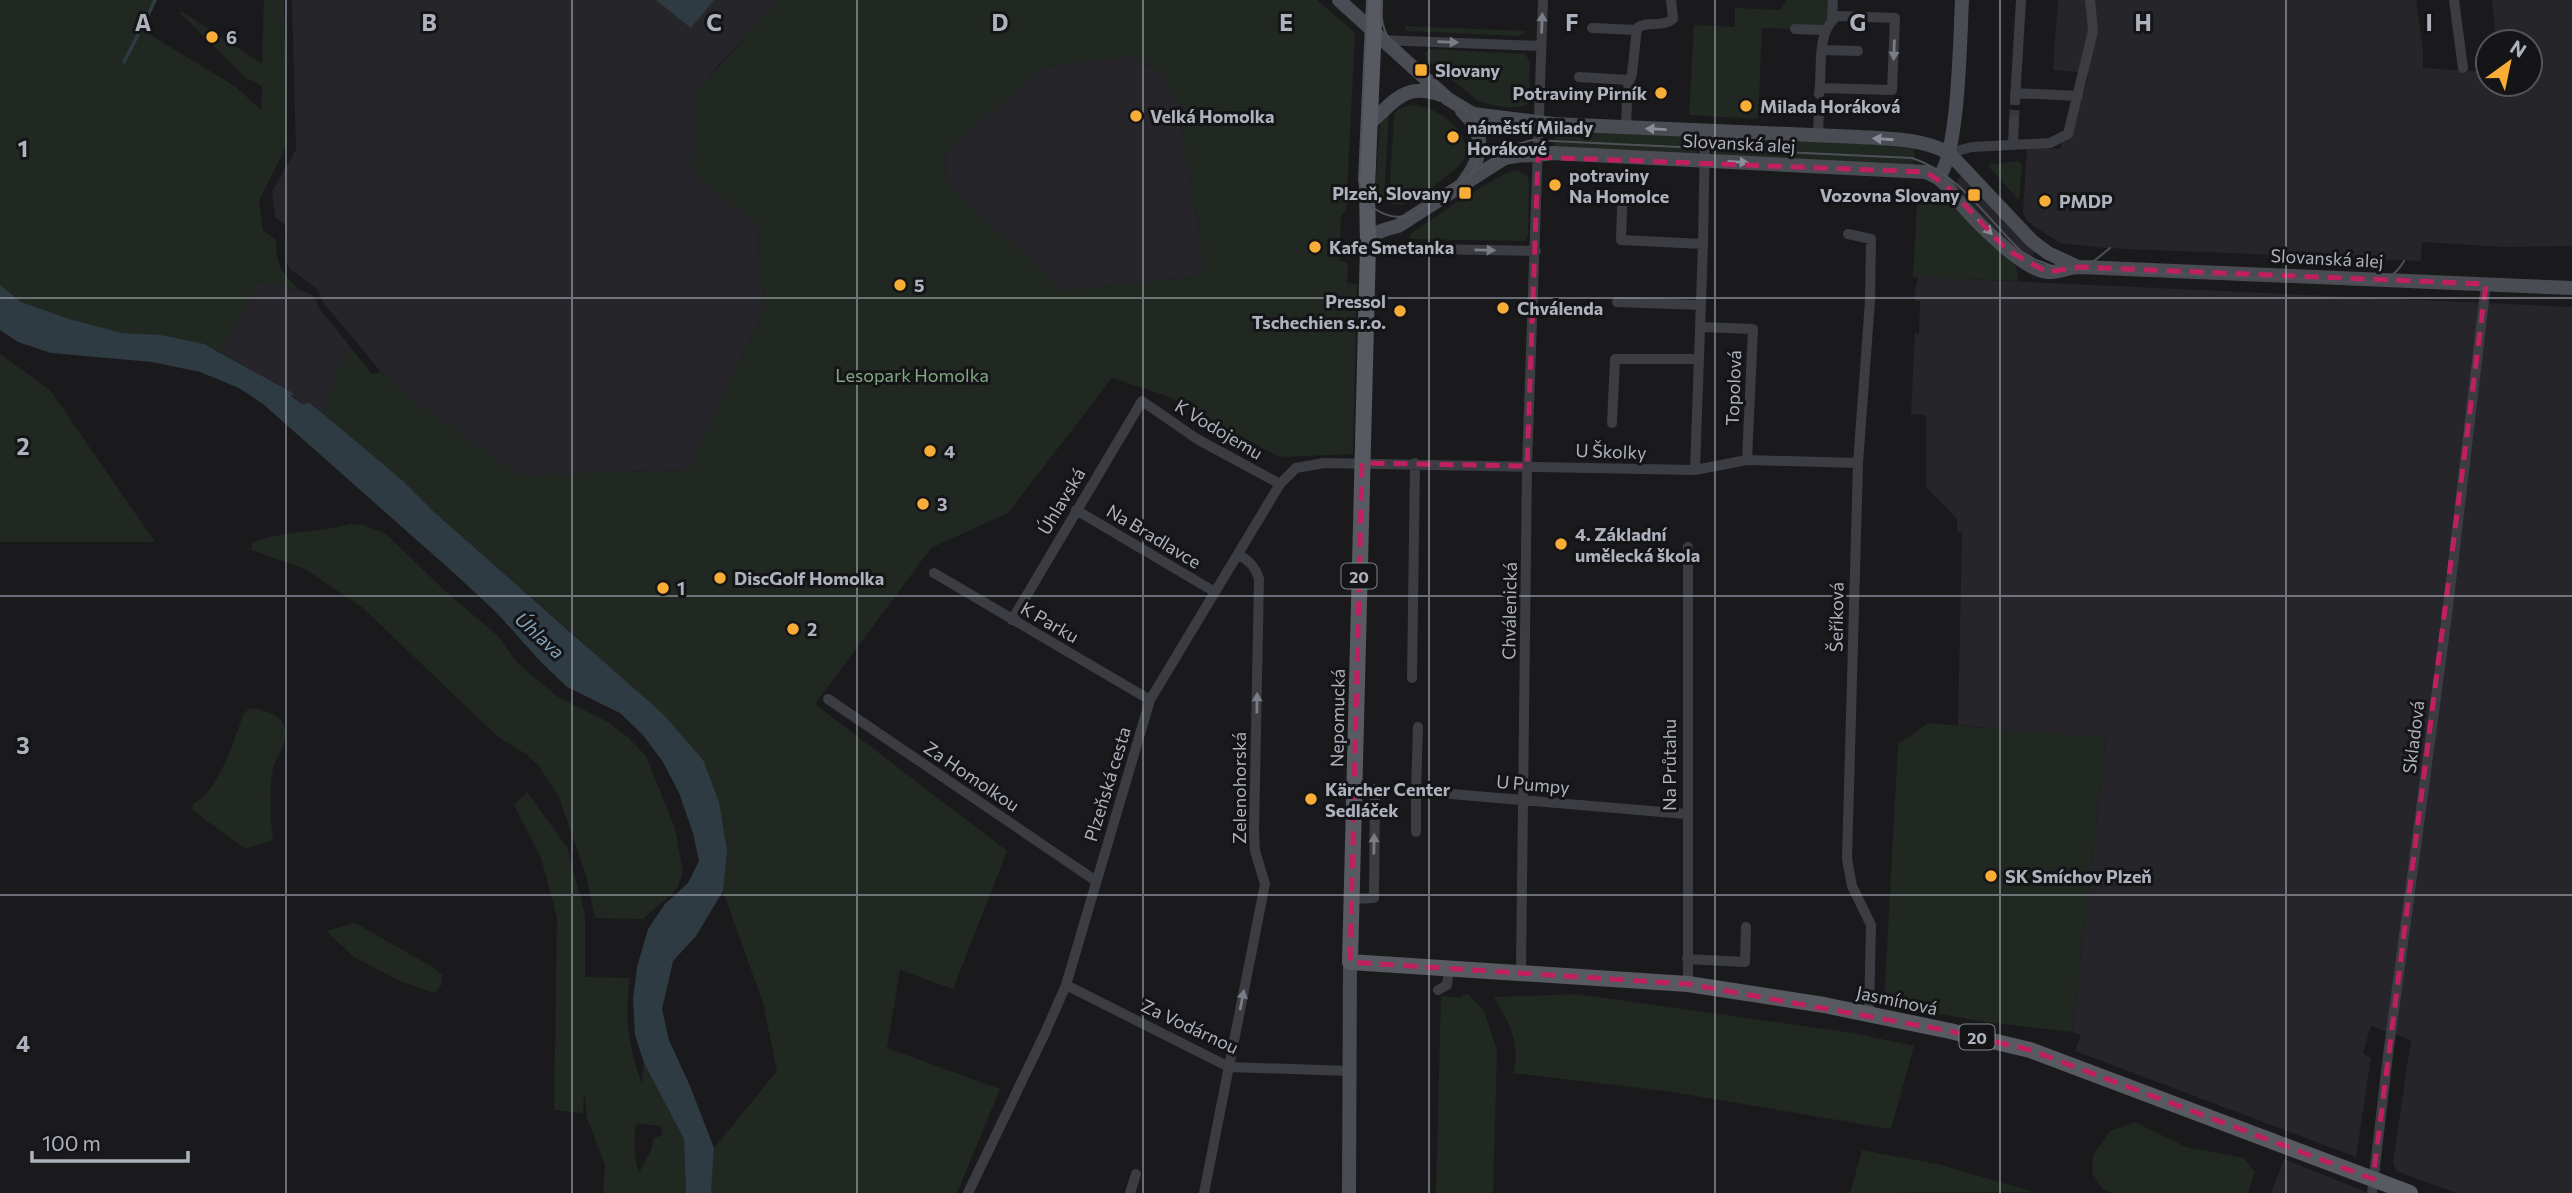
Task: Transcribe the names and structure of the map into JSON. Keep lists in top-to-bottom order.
{
  "streets": {
    "main road": [
      "Slovanská alej",
      "20",
      "Nepomucká",
      "Jasmínová"
    ],
    "street": [
      "Topolová",
      "K Vodojemu",
      "U Školky",
      "Úhlavská",
      "Na Bradlavce",
      "Chválenická",
      "Šeříková",
      "K Parku",
      "Skladová",
      "Na Průtahu",
      "Za Homolkou",
      "Plzeňská cesta",
      "U Pumpy",
      "Zelenohorská",
      "Za Vodárnou"
    ]
  },
  "crossings": [
    ["Slovanská alej", "Topolová"],
    ["Slovanská alej", "Skladová"],
    ["Topolová", "U Školky"],
    ["K Vodojemu", "Úhlavská"],
    ["K Vodojemu", "Plzeňská cesta"],
    ["U Školky", "Chválenická"],
    ["U Školky", "Šeříková"],
    ["U Školky", "Nepomucká"],
    ["U Školky", "Plzeňská cesta"],
    ["Úhlavská", "Na Bradlavce"],
    ["Úhlavská", "K Parku"],
    ["Na Bradlavce", "Plzeňská cesta"],
    ["20", "Nepomucká"],
    ["Chválenická", "U Pumpy"],
    ["Chválenická", "Jasmínová"],
    ["Šeříková", "Jasmínová"],
    ["K Parku", "Plzeňská cesta"],
    ["Nepomucká", "Plzeňská cesta"],
    ["Nepomucká", "Jasmínová"],
    ["Nepomucká", "Za Vodárnou"],
    ["Skladová", "Jasmínová"],
    ["Na Průtahu", "U Pumpy"],
    ["Na Průtahu", "Jasmínová"],
    ["Za Homolkou", "Plzeňská cesta"],
    ["Plzeňská cesta", "Zelenohorská"],
    ["Plzeňská cesta", "Za Vodárnou"],
    ["Zelenohorská", "Za Vodárnou"]
  ],
  "one_way": ["Zelenohorská"],
  "water": ["Úhlava"],
  "parks": ["Lesopark Homolka"],
  "places": {
    "other": [
      "6",
      "Potraviny Pirník",
      "Milada Horáková",
      "Velká Homolka",
      "náměstí Milady Horákové",
      "potraviny Na Homolce",
      "PMDP",
      "Kafe Smetanka",
      "5",
      "Chválenda",
      "Pressol Tschechien s.r.o.",
      "4",
      "3",
      "4. Základní umělecká škola",
      "DiscGolf Homolka",
      "1",
      "2",
      "Kärcher Center Sedláček",
      "SK Smíchov Plzeň"
    ],
    "transit": ["Slovany", "Plzeň, Slovany", "Vozovna Slovany"]
  },
  "scale_bar": "100 m",
  "north": "top right",
  "grid": {
    "columns": [
      "A",
      "B",
      "C",
      "D",
      "E",
      "F",
      "G",
      "H",
      "I"
    ],
    "rows": [
      "1",
      "2",
      "3",
      "4"
    ]
  }
}
